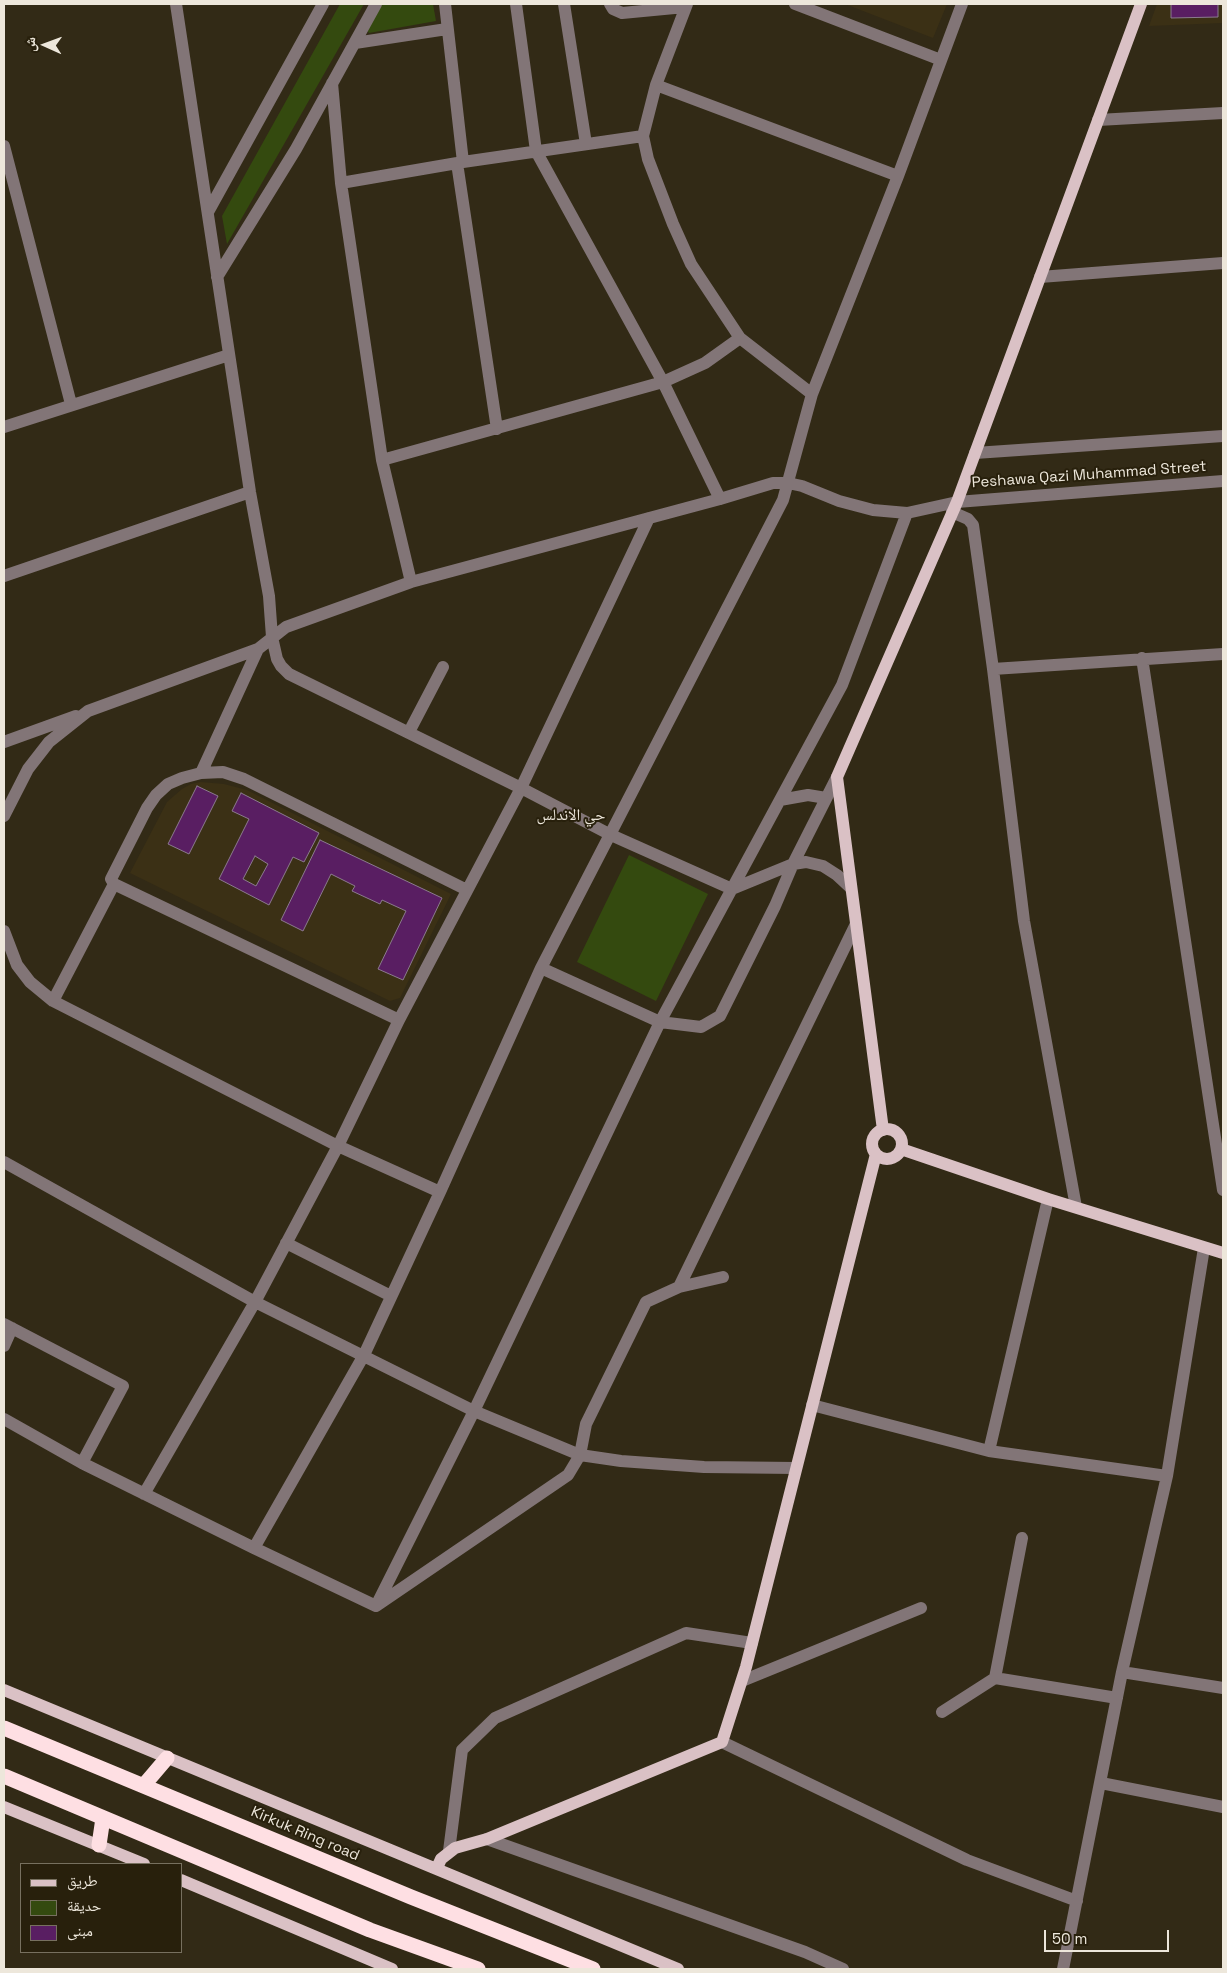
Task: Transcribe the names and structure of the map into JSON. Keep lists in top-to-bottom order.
{
  "streets": {
    "highway": ["Kirkuk Ring road"],
    "street": ["Peshawa Qazi Muhammad Street"]
  },
  "districts": ["حي الاندلس"],
  "legend": ["طريق", "حديقة", "مبنى"],
  "scale_bar": "50 m",
  "north": "left"
}
